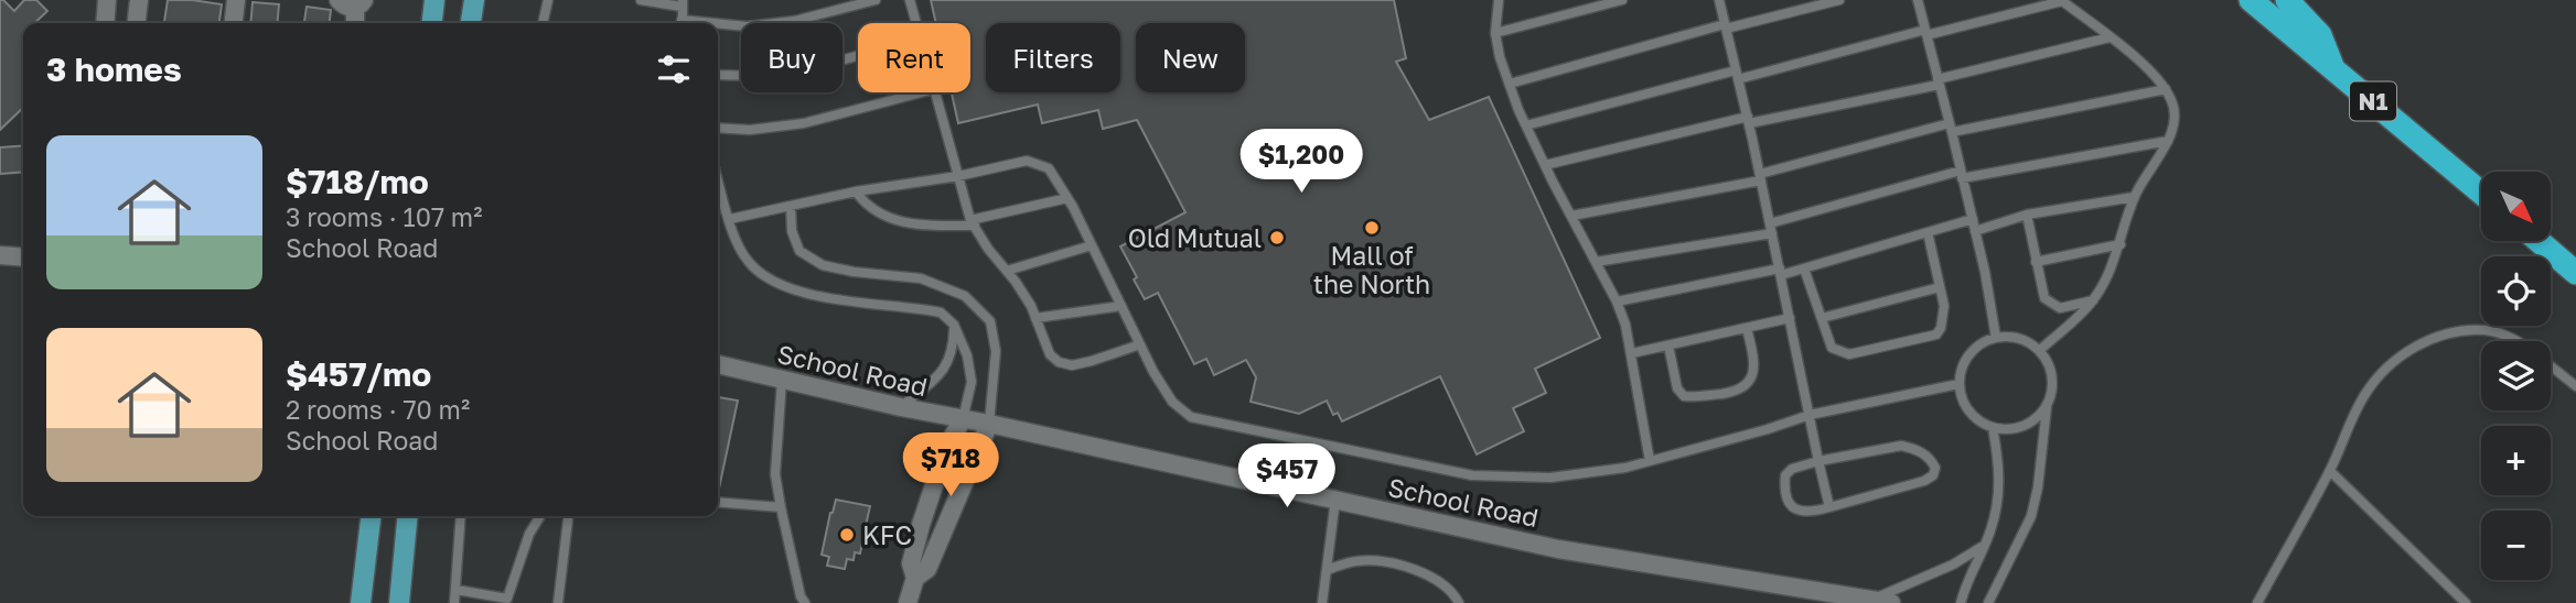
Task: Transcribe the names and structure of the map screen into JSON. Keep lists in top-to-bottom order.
{
  "streets": {
    "highway": ["N1"],
    "street": ["School Road"]
  },
  "places": ["Mall of the North", "Old Mutual", "KFC"],
  "north": "bottom right",
  "page": {
    "chip": [
      "Buy",
      "Rent",
      "Filters",
      "New"
    ],
    "heading": "3 homes",
    "list": [
      {
        "name": "$718/mo",
        "note": "3 rooms · 107 m² · School Road"
      },
      {
        "name": "$457/mo",
        "note": "2 rooms · 70 m² · School Road"
      }
    ],
    "price": ["$1,200", "$718", "$457"],
    "map_buttons": ["+", "−"]
  }
}
